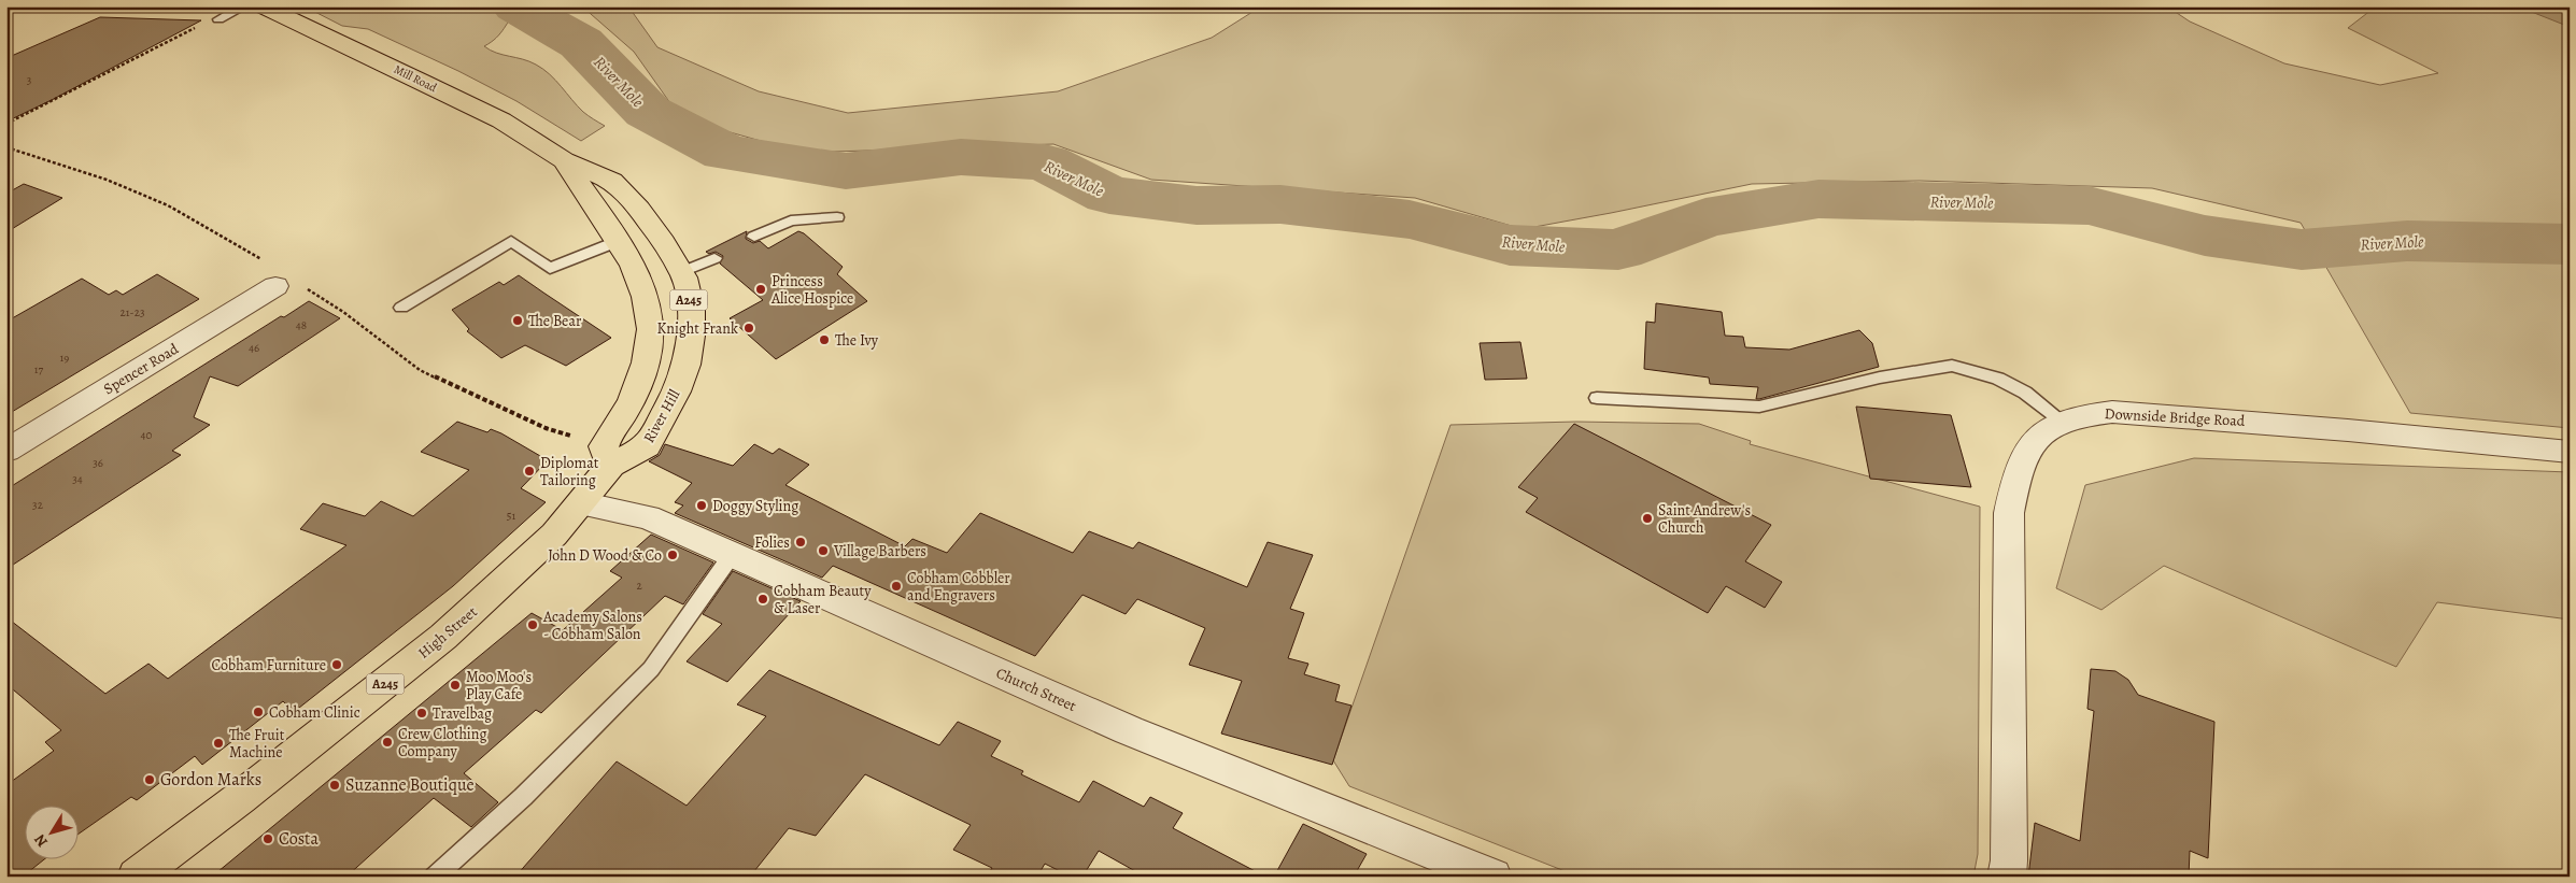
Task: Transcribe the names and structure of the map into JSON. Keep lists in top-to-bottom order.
{
  "streets": {
    "main road": [
      "Mill Road",
      "A245",
      "River Hill",
      "High Street"
    ],
    "street": ["Spencer Road", "Downside Bridge Road", "Church Street"]
  },
  "crossings": [
    ["Mill Road", "A245"],
    ["Mill Road", "River Hill"],
    ["A245", "River Hill"],
    ["A245", "High Street"],
    ["River Hill", "High Street"],
    ["High Street", "Church Street"]
  ],
  "water": ["River Mole"],
  "places": [
    "Princess Alice Hospice",
    "The Bear",
    "Knight Frank",
    "The Ivy",
    "Diplomat Tailoring",
    "Doggy Styling",
    "Saint Andrew's Church",
    "Folies",
    "Village Barbers",
    "John D Wood & Co",
    "Cobham Cobbler and Engravers",
    "Cobham Beauty & Laser",
    "Academy Salons - Cobham Salon",
    "Cobham Furniture",
    "Moo Moo's Play Cafe",
    "Cobham Clinic",
    "Travelbag",
    "Crew Clothing Company",
    "The Fruit Machine",
    "Gordon Marks",
    "Suzanne Boutique",
    "Costa"
  ],
  "house_numbers": [
    "3",
    "21-23",
    "48",
    "46",
    "19",
    "17",
    "40",
    "36",
    "34",
    "32",
    "51",
    "2"
  ],
  "north": "bottom left"
}
